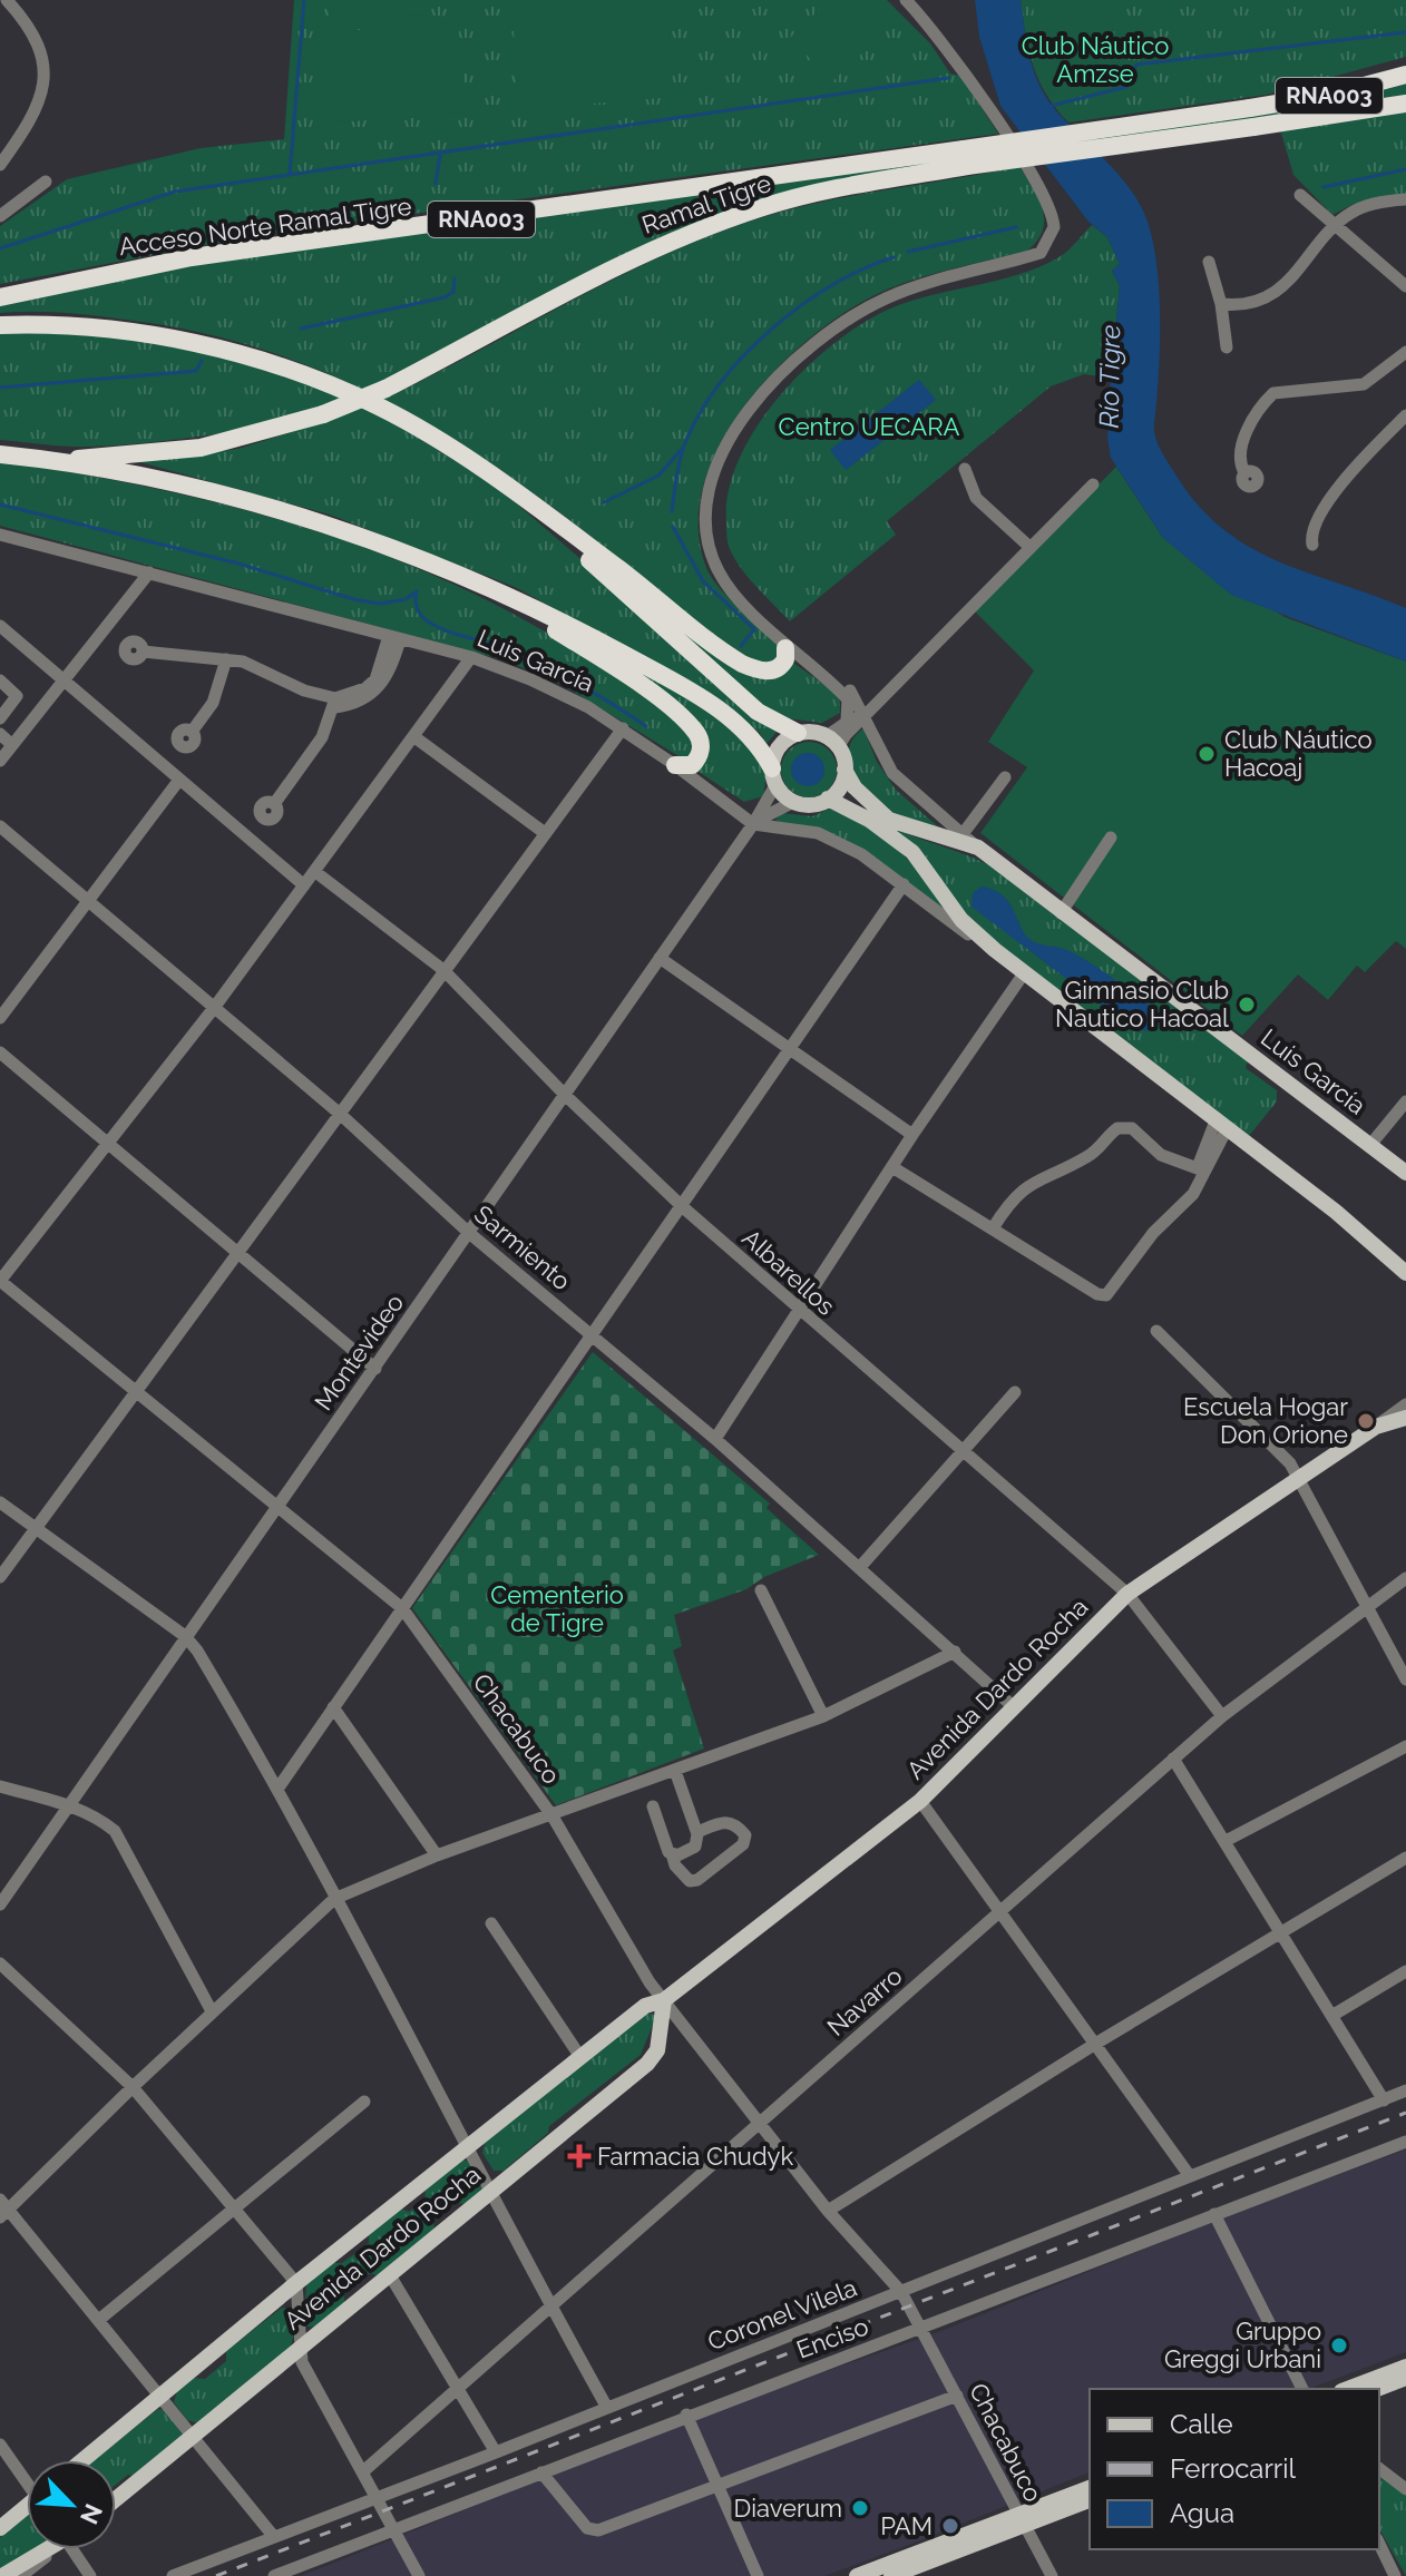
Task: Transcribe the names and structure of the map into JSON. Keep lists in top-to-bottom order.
{
  "streets": {
    "highway": ["RNA003", "Ramal Tigre", "Acceso Norte Ramal Tigre"],
    "main road": ["Luis García", "Avenida Dardo Rocha"],
    "street": [
      "Sarmiento",
      "Albarellos",
      "Montevideo",
      "Chacabuco",
      "Navarro",
      "Coronel Vilela",
      "Enciso"
    ]
  },
  "crossings": [
    ["RNA003", "Ramal Tigre"],
    ["Ramal Tigre", "Acceso Norte Ramal Tigre"],
    ["Luis García", "Montevideo"],
    ["Sarmiento", "Montevideo"],
    ["Sarmiento", "Avenida Dardo Rocha"],
    ["Albarellos", "Montevideo"],
    ["Albarellos", "Avenida Dardo Rocha"],
    ["Albarellos", "Navarro"],
    ["Montevideo", "Chacabuco"],
    ["Avenida Dardo Rocha", "Chacabuco"],
    ["Chacabuco", "Navarro"],
    ["Chacabuco", "Coronel Vilela"],
    ["Chacabuco", "Enciso"]
  ],
  "water": ["Río Tigre"],
  "parks": ["Club Náutico Amzse", "Centro UECARA", "Cementerio de Tigre"],
  "places": {
    "other": [
      "Club Náutico Hacoaj",
      "Gimnasio Club Nautico Hacoal",
      "Escuela Hogar Don Orione",
      "Gruppo Greggi Urbani",
      "Diaverum",
      "PAM"
    ],
    "health": ["Farmacia Chudyk"]
  },
  "legend": ["Calle", "Ferrocarril", "Agua"],
  "north": "bottom right"
}
